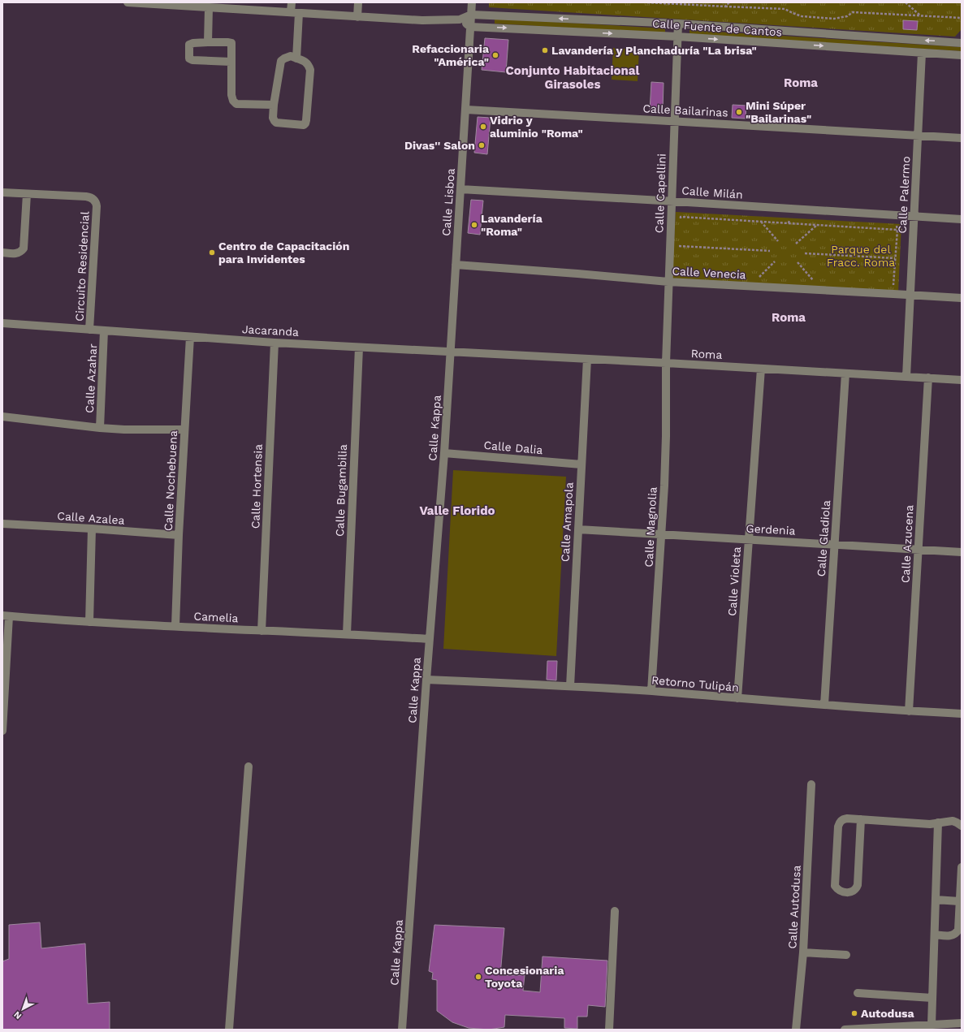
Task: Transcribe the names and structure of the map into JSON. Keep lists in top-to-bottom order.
{
  "streets": {
    "street": [
      "Calle Fuente de Cantos",
      "Calle Bailarinas",
      "Calle Milán",
      "Calle Capellini",
      "Calle Palermo",
      "Calle Lisboa",
      "Circuito Residencial",
      "Calle Venecia",
      "Jacaranda",
      "Roma",
      "Calle Azahar",
      "Calle Kappa",
      "Calle Dalia",
      "Calle Nochebuena",
      "Calle Hortensia",
      "Calle Bugambilia",
      "Calle Azalea",
      "Calle Amapola",
      "Calle Magnolia",
      "Gerdenia",
      "Calle Gladiola",
      "Calle Azucena",
      "Calle Violeta",
      "Camelia",
      "Retorno Tulipán",
      "Calle Autodusa"
    ]
  },
  "crossings": [
    ["Calle Fuente de Cantos", "Calle Capellini"],
    ["Calle Fuente de Cantos", "Calle Palermo"],
    ["Calle Fuente de Cantos", "Calle Lisboa"],
    ["Calle Bailarinas", "Calle Capellini"],
    ["Calle Bailarinas", "Calle Palermo"],
    ["Calle Bailarinas", "Calle Lisboa"],
    ["Calle Milán", "Calle Capellini"],
    ["Calle Milán", "Calle Palermo"],
    ["Calle Milán", "Calle Lisboa"],
    ["Calle Capellini", "Calle Venecia"],
    ["Calle Capellini", "Roma"],
    ["Calle Capellini", "Calle Magnolia"],
    ["Calle Palermo", "Calle Venecia"],
    ["Calle Palermo", "Roma"],
    ["Calle Lisboa", "Calle Venecia"],
    ["Calle Lisboa", "Jacaranda"],
    ["Calle Lisboa", "Roma"],
    ["Calle Lisboa", "Calle Kappa"],
    ["Circuito Residencial", "Jacaranda"],
    ["Jacaranda", "Roma"],
    ["Jacaranda", "Calle Azahar"],
    ["Jacaranda", "Calle Kappa"],
    ["Jacaranda", "Calle Nochebuena"],
    ["Jacaranda", "Calle Hortensia"],
    ["Jacaranda", "Calle Bugambilia"],
    ["Roma", "Calle Kappa"],
    ["Roma", "Calle Amapola"],
    ["Roma", "Calle Magnolia"],
    ["Roma", "Calle Gladiola"],
    ["Roma", "Calle Azucena"],
    ["Roma", "Calle Violeta"],
    ["Calle Kappa", "Calle Dalia"],
    ["Calle Kappa", "Camelia"],
    ["Calle Kappa", "Retorno Tulipán"],
    ["Calle Dalia", "Calle Amapola"],
    ["Calle Nochebuena", "Calle Azalea"],
    ["Calle Nochebuena", "Camelia"],
    ["Calle Hortensia", "Camelia"],
    ["Calle Bugambilia", "Camelia"],
    ["Calle Amapola", "Gerdenia"],
    ["Calle Amapola", "Retorno Tulipán"],
    ["Calle Magnolia", "Gerdenia"],
    ["Calle Magnolia", "Retorno Tulipán"],
    ["Gerdenia", "Calle Gladiola"],
    ["Gerdenia", "Calle Azucena"],
    ["Gerdenia", "Calle Violeta"],
    ["Calle Gladiola", "Retorno Tulipán"],
    ["Calle Azucena", "Retorno Tulipán"],
    ["Calle Violeta", "Retorno Tulipán"]
  ],
  "districts": [
    "Conjunto Habitacional Girasoles",
    "Roma",
    "Roma",
    "Valle Florido"
  ],
  "parks": ["Parque del Fracc. Roma"],
  "places": [
    "Lavandería y Planchaduría \"La brisa\"",
    "Refaccionaria \"América\"",
    "Mini Súper \"Bailarinas\"",
    "Vidrio y aluminio \"Roma\"",
    "Divas'' Salon",
    "Lavandería \"Roma\"",
    "Centro de Capacitación para Invidentes",
    "Concesionaria Toyota",
    "Autodusa"
  ],
  "north": "bottom left"
}
